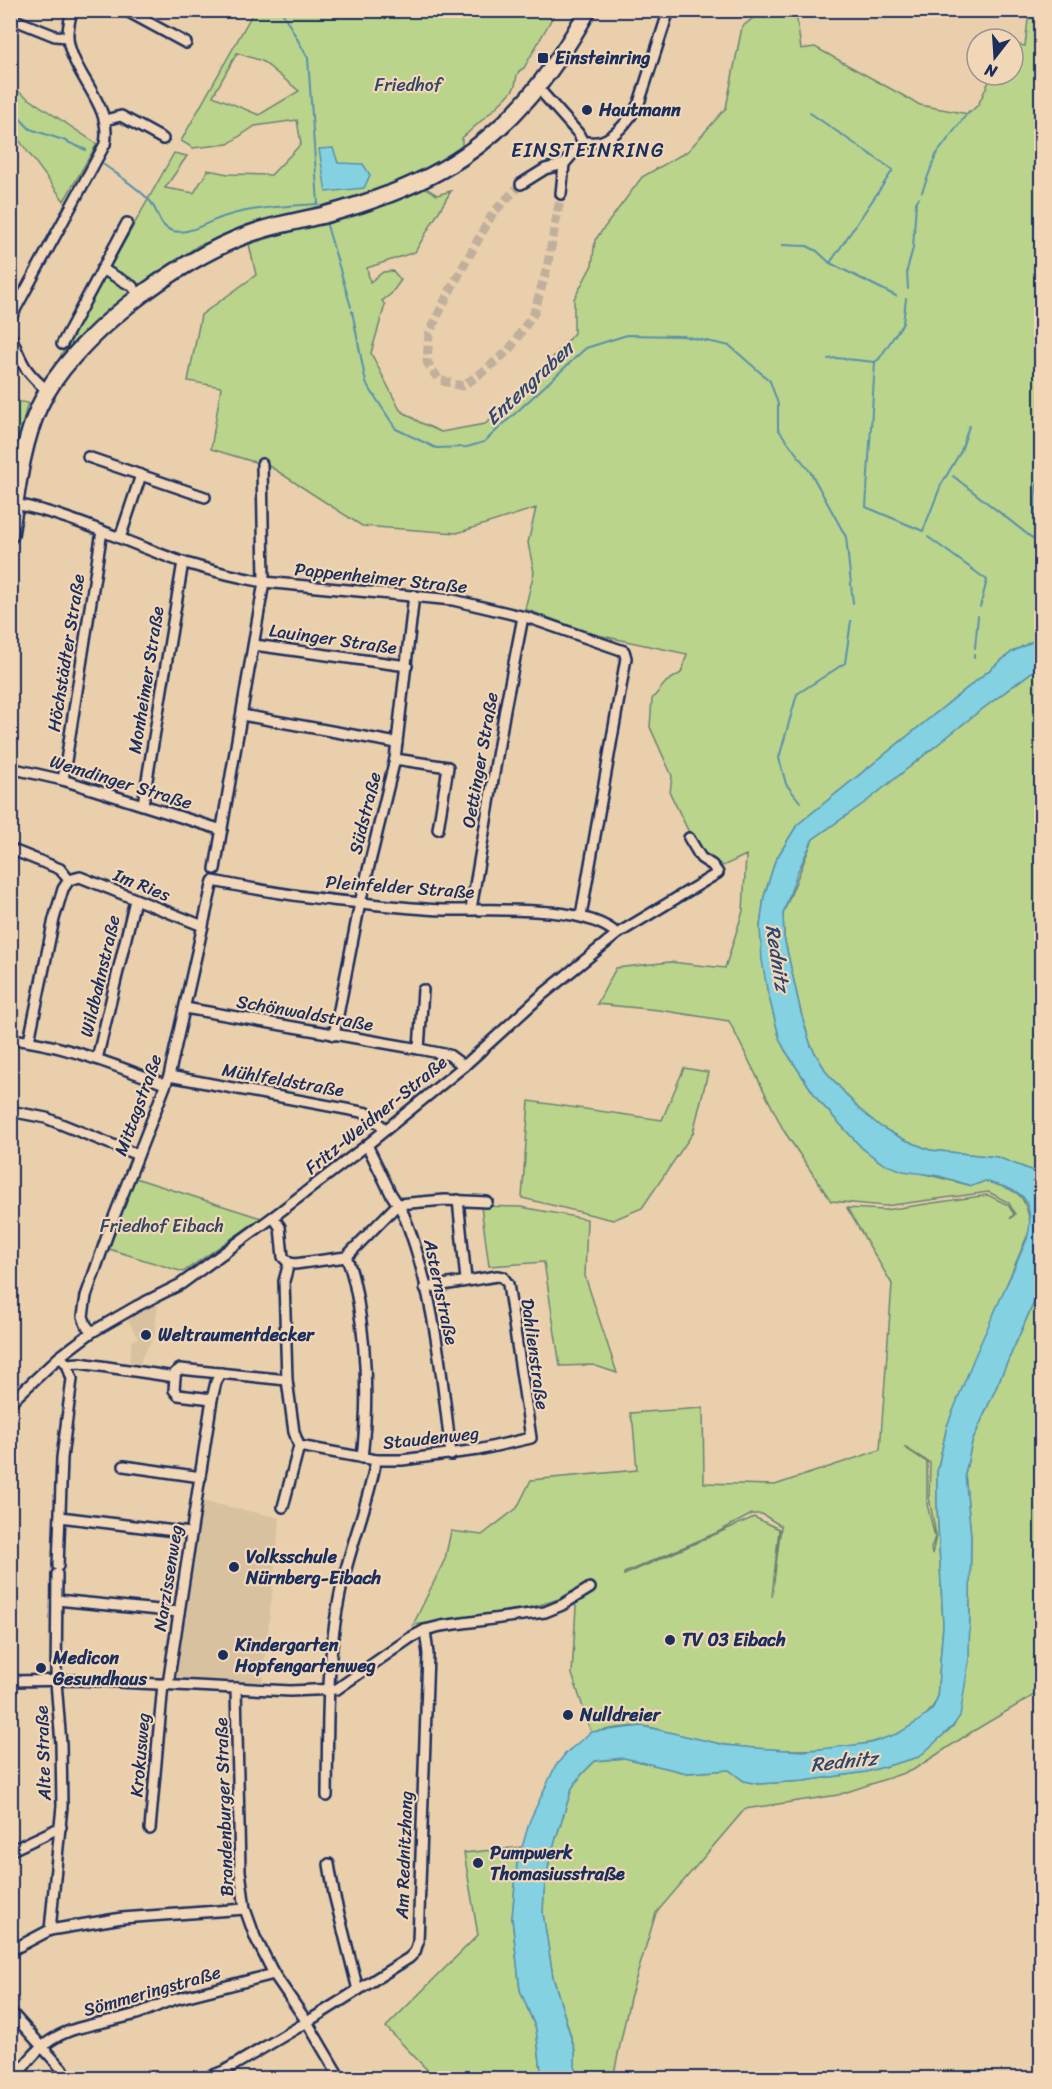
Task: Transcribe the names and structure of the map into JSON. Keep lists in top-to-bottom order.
{
  "streets": {
    "street": [
      "Pappenheimer Straße",
      "Lauinger Straße",
      "Höchstädter Straße",
      "Monheimer Straße",
      "Oettinger Straße",
      "Wemdinger Straße",
      "Südstraße",
      "Im Ries",
      "Pleinfelder Straße",
      "Wildbahnstraße",
      "Schönwaldstraße",
      "Mühlfeldstraße",
      "Mittagstraße",
      "Fritz-Weidner-Straße",
      "Asternstraße",
      "Dahlienstraße",
      "Staudenweg",
      "Narzissenweg",
      "Alte Straße",
      "Krokusweg",
      "Brandenburger Straße",
      "Am Rednitzhang",
      "Sömmeringstraße"
    ]
  },
  "crossings": [
    ["Pappenheimer Straße", "Höchstädter Straße"],
    ["Pappenheimer Straße", "Monheimer Straße"],
    ["Pappenheimer Straße", "Oettinger Straße"],
    ["Pappenheimer Straße", "Südstraße"],
    ["Pappenheimer Straße", "Pleinfelder Straße"],
    ["Lauinger Straße", "Südstraße"],
    ["Höchstädter Straße", "Wemdinger Straße"],
    ["Monheimer Straße", "Wemdinger Straße"],
    ["Oettinger Straße", "Pleinfelder Straße"],
    ["Südstraße", "Pleinfelder Straße"],
    ["Südstraße", "Schönwaldstraße"],
    ["Im Ries", "Wildbahnstraße"],
    ["Im Ries", "Mittagstraße"],
    ["Pleinfelder Straße", "Mittagstraße"],
    ["Pleinfelder Straße", "Fritz-Weidner-Straße"],
    ["Wildbahnstraße", "Mühlfeldstraße"],
    ["Schönwaldstraße", "Mittagstraße"],
    ["Schönwaldstraße", "Fritz-Weidner-Straße"],
    ["Mühlfeldstraße", "Mittagstraße"],
    ["Mühlfeldstraße", "Fritz-Weidner-Straße"],
    ["Mittagstraße", "Fritz-Weidner-Straße"],
    ["Fritz-Weidner-Straße", "Asternstraße"],
    ["Fritz-Weidner-Straße", "Alte Straße"],
    ["Asternstraße", "Dahlienstraße"],
    ["Asternstraße", "Staudenweg"],
    ["Dahlienstraße", "Staudenweg"],
    ["Narzissenweg", "Krokusweg"],
    ["Brandenburger Straße", "Am Rednitzhang"],
    ["Brandenburger Straße", "Sömmeringstraße"]
  ],
  "districts": ["EINSTEINRING"],
  "water": ["Entengraben", "Rednitz"],
  "parks": ["Friedhof", "Friedhof Eibach"],
  "places": {
    "transit": ["Einsteinring"],
    "other": [
      "Hautmann",
      "Weltraumentdecker",
      "Volksschule Nürnberg-Eibach",
      "TV 03 Eibach",
      "Kindergarten Hopfengartenweg",
      "Medicon Gesundhaus",
      "Nulldreier",
      "Pumpwerk Thomasiusstraße"
    ]
  },
  "north": "bottom"
}
